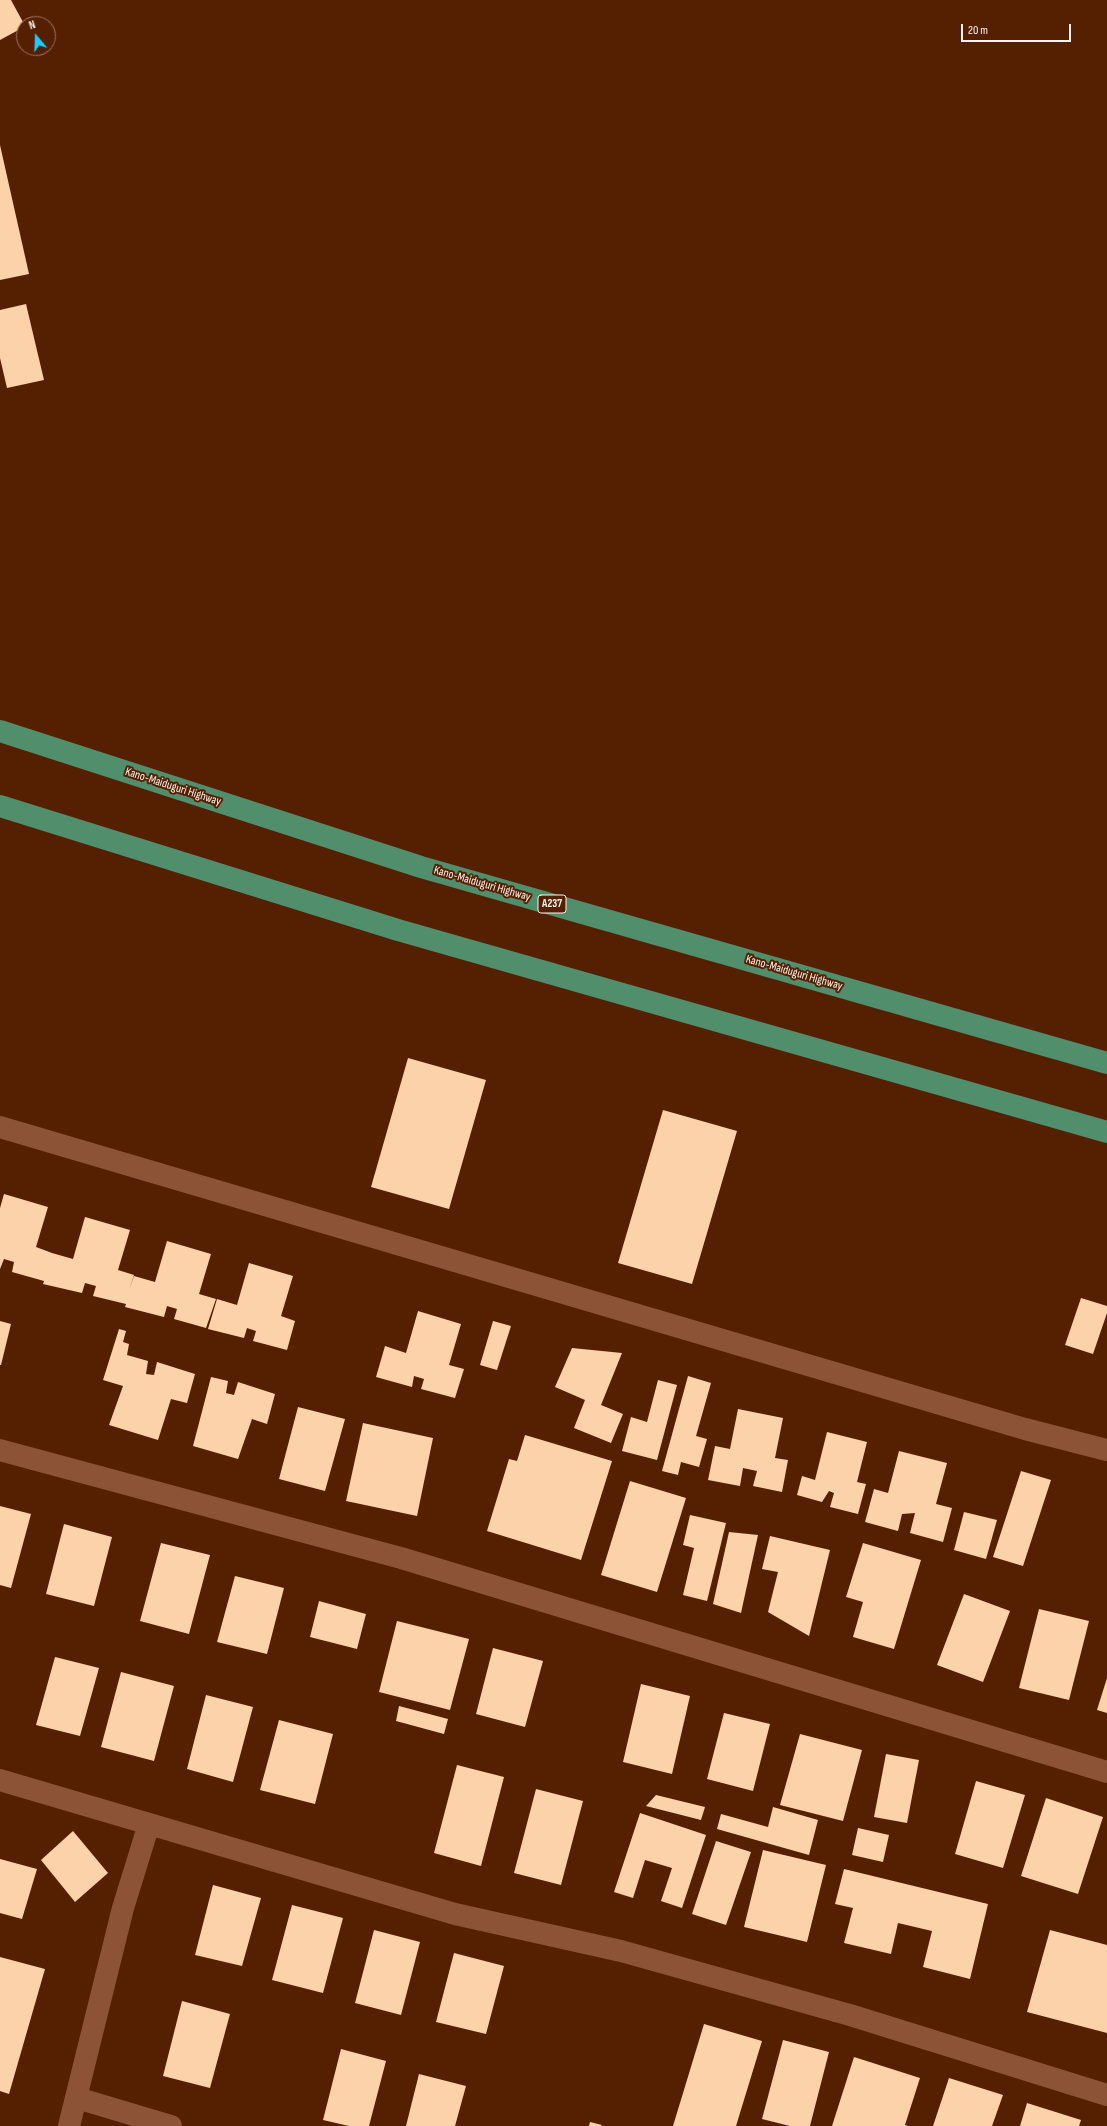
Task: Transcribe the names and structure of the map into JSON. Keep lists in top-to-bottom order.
{
  "streets": {
    "highway": ["Kano-Maiduguri Highway", "A237"]
  },
  "scale_bar": "20 m",
  "north": "top"
}
